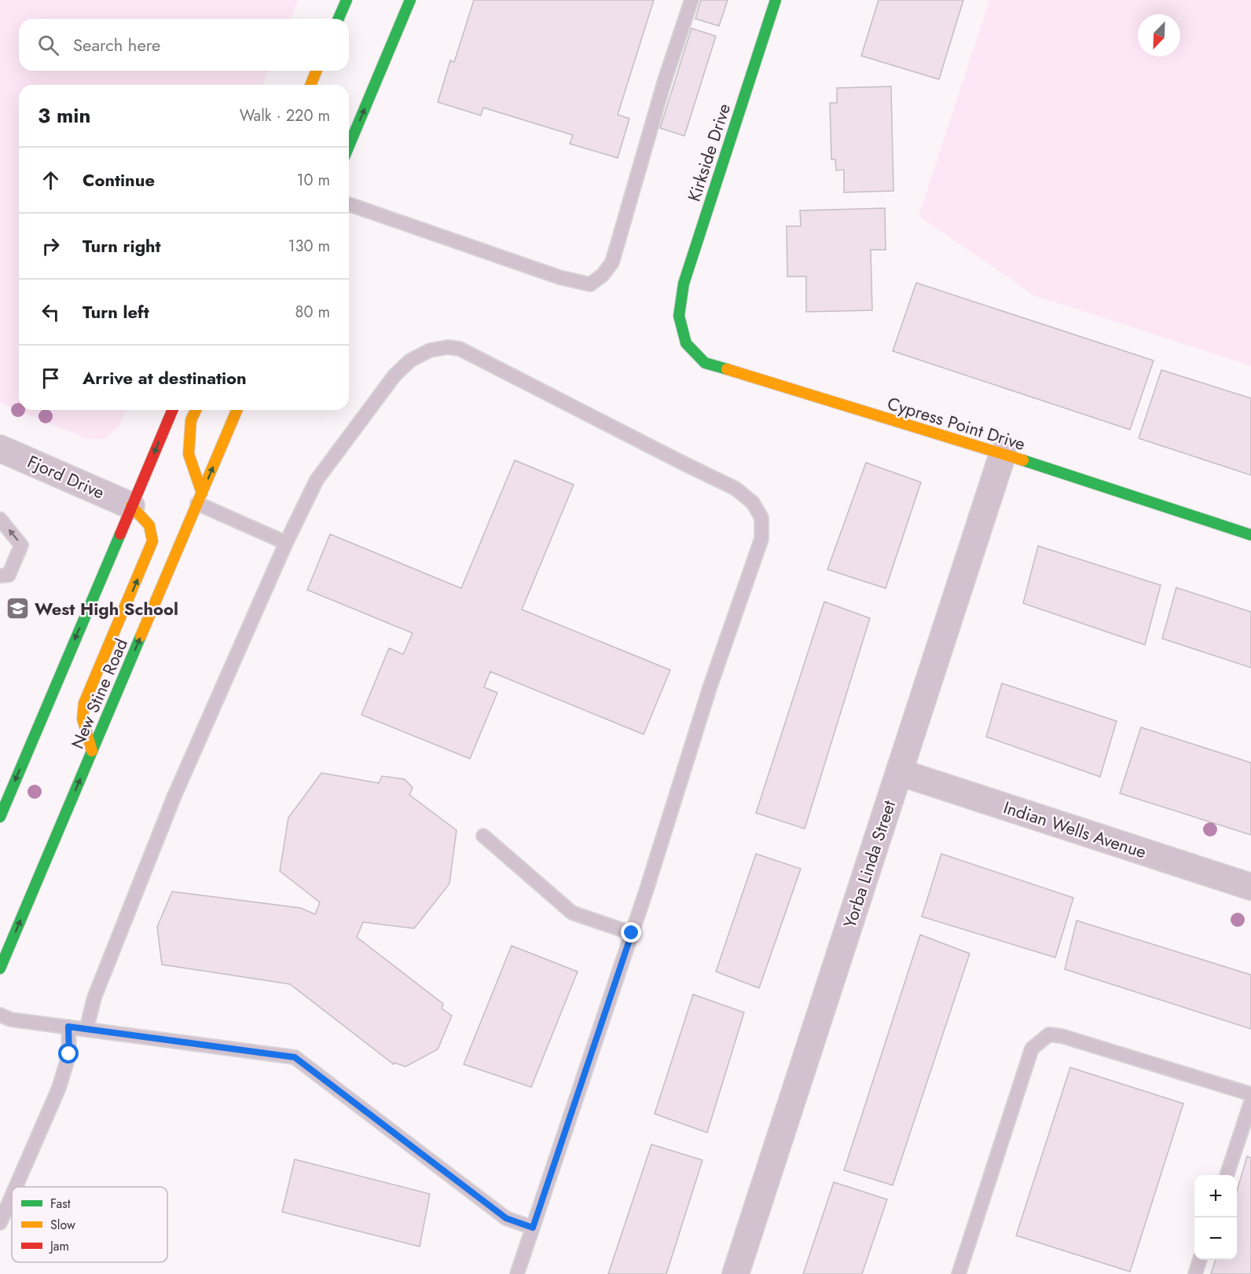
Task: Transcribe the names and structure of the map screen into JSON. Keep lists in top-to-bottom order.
{
  "streets": {
    "main road": ["Kirkside Drive", "Cypress Point Drive", "New Stine Road"],
    "street": ["Fjord Drive", "Indian Wells Avenue", "Yorba Linda Street"]
  },
  "crossings": [
    ["Kirkside Drive", "Cypress Point Drive"],
    ["Cypress Point Drive", "Yorba Linda Street"],
    ["Indian Wells Avenue", "Yorba Linda Street"]
  ],
  "places": {
    "school or university": ["West High School"]
  },
  "legend": ["Fast", "Slow", "Jam"],
  "north": "bottom left",
  "page": {
    "search": "Search here",
    "heading": ["3 min", "Walk · 220 m"],
    "list": [
      ["Continue", "10 m"],
      ["Turn right", "130 m"],
      ["Turn left", "80 m"],
      "Arrive at destination"
    ],
    "map_buttons": ["+", "−"]
  }
}
